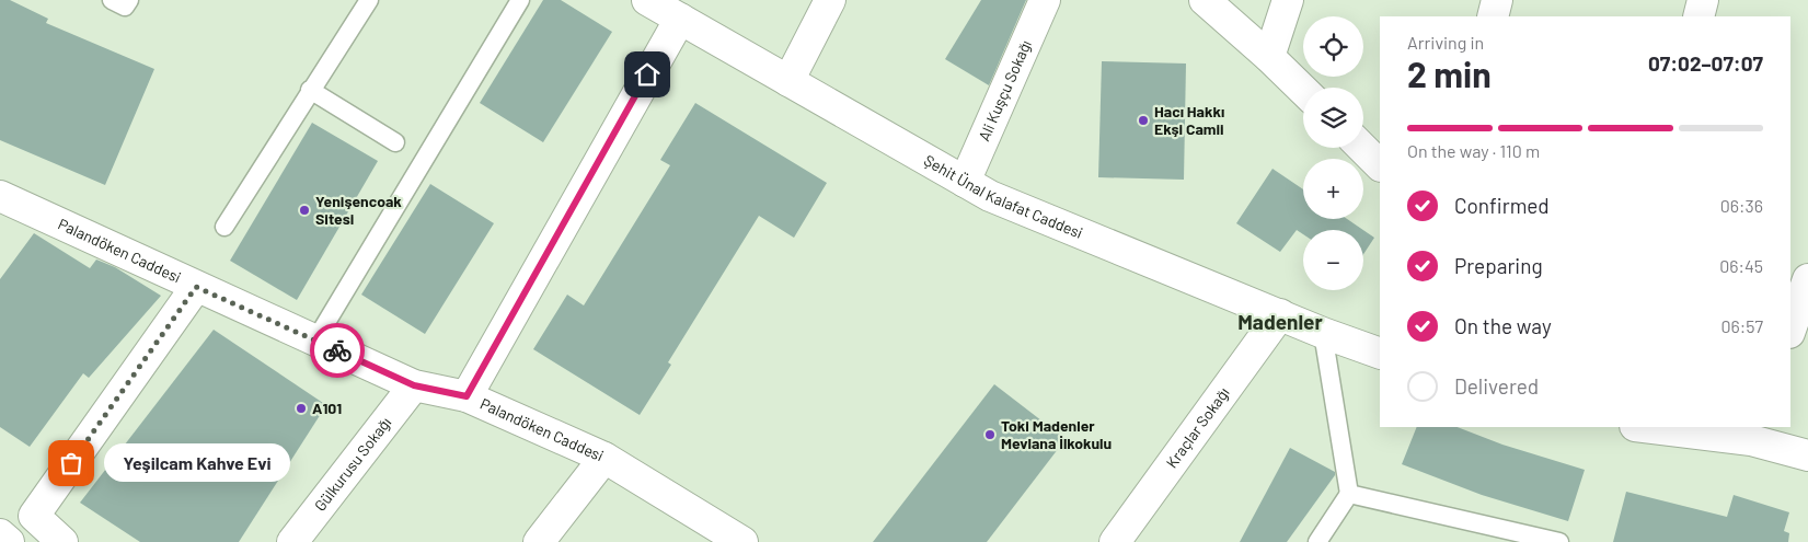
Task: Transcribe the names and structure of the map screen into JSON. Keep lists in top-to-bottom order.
{
  "streets": {
    "street": [
      "Ali Kuşçu Sokağı",
      "Şehit Ünal Kalafat Caddesi",
      "Palandöken Caddesi",
      "Kraçlar Sokağı",
      "Gülkurusu Sokağı"
    ]
  },
  "crossings": [
    ["Ali Kuşçu Sokağı", "Şehit Ünal Kalafat Caddesi"],
    ["Şehit Ünal Kalafat Caddesi", "Kraçlar Sokağı"],
    ["Palandöken Caddesi", "Gülkurusu Sokağı"]
  ],
  "districts": ["Madenler"],
  "places": [
    "Hacı Hakkı Ekşi Camii",
    "Yenişencoak Sitesi",
    "A101",
    "Toki Madenler Mevlana İlkokulu",
    "Yeşilcam Kahve Evi"
  ],
  "page": {
    "map_buttons": ["+", "−"],
    "heading": ["2 min", "Arriving in", "07:02–07:07"],
    "bar": "On the way · 110 m",
    "list": [
      ["Confirmed", "06:36"],
      ["Preparing", "06:45"],
      ["On the way", "06:57"],
      "Delivered"
    ],
    "bubble": "Yeşilcam Kahve Evi"
  }
}
